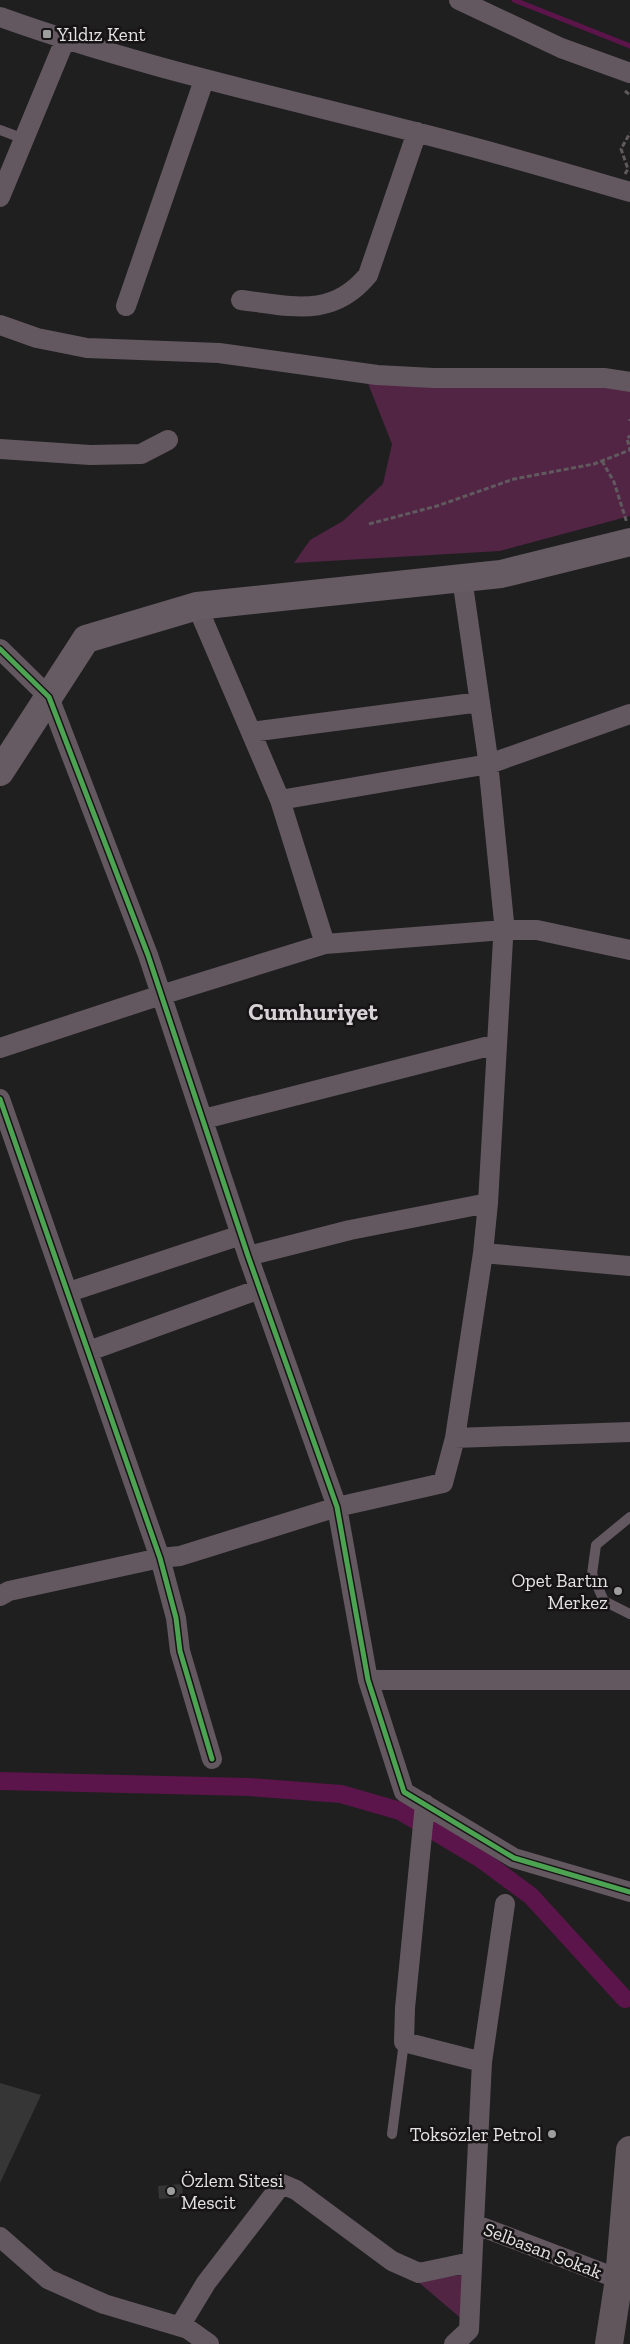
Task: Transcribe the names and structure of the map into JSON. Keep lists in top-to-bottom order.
{
  "streets": {
    "street": ["Selbasan Sokak"]
  },
  "districts": ["Cumhuriyet"],
  "places": {
    "transit": ["Yıldız Kent"],
    "other": ["Opet Bartın Merkez", "Toksözler Petrol", "Özlem Sitesi Mescit"]
  }
}
